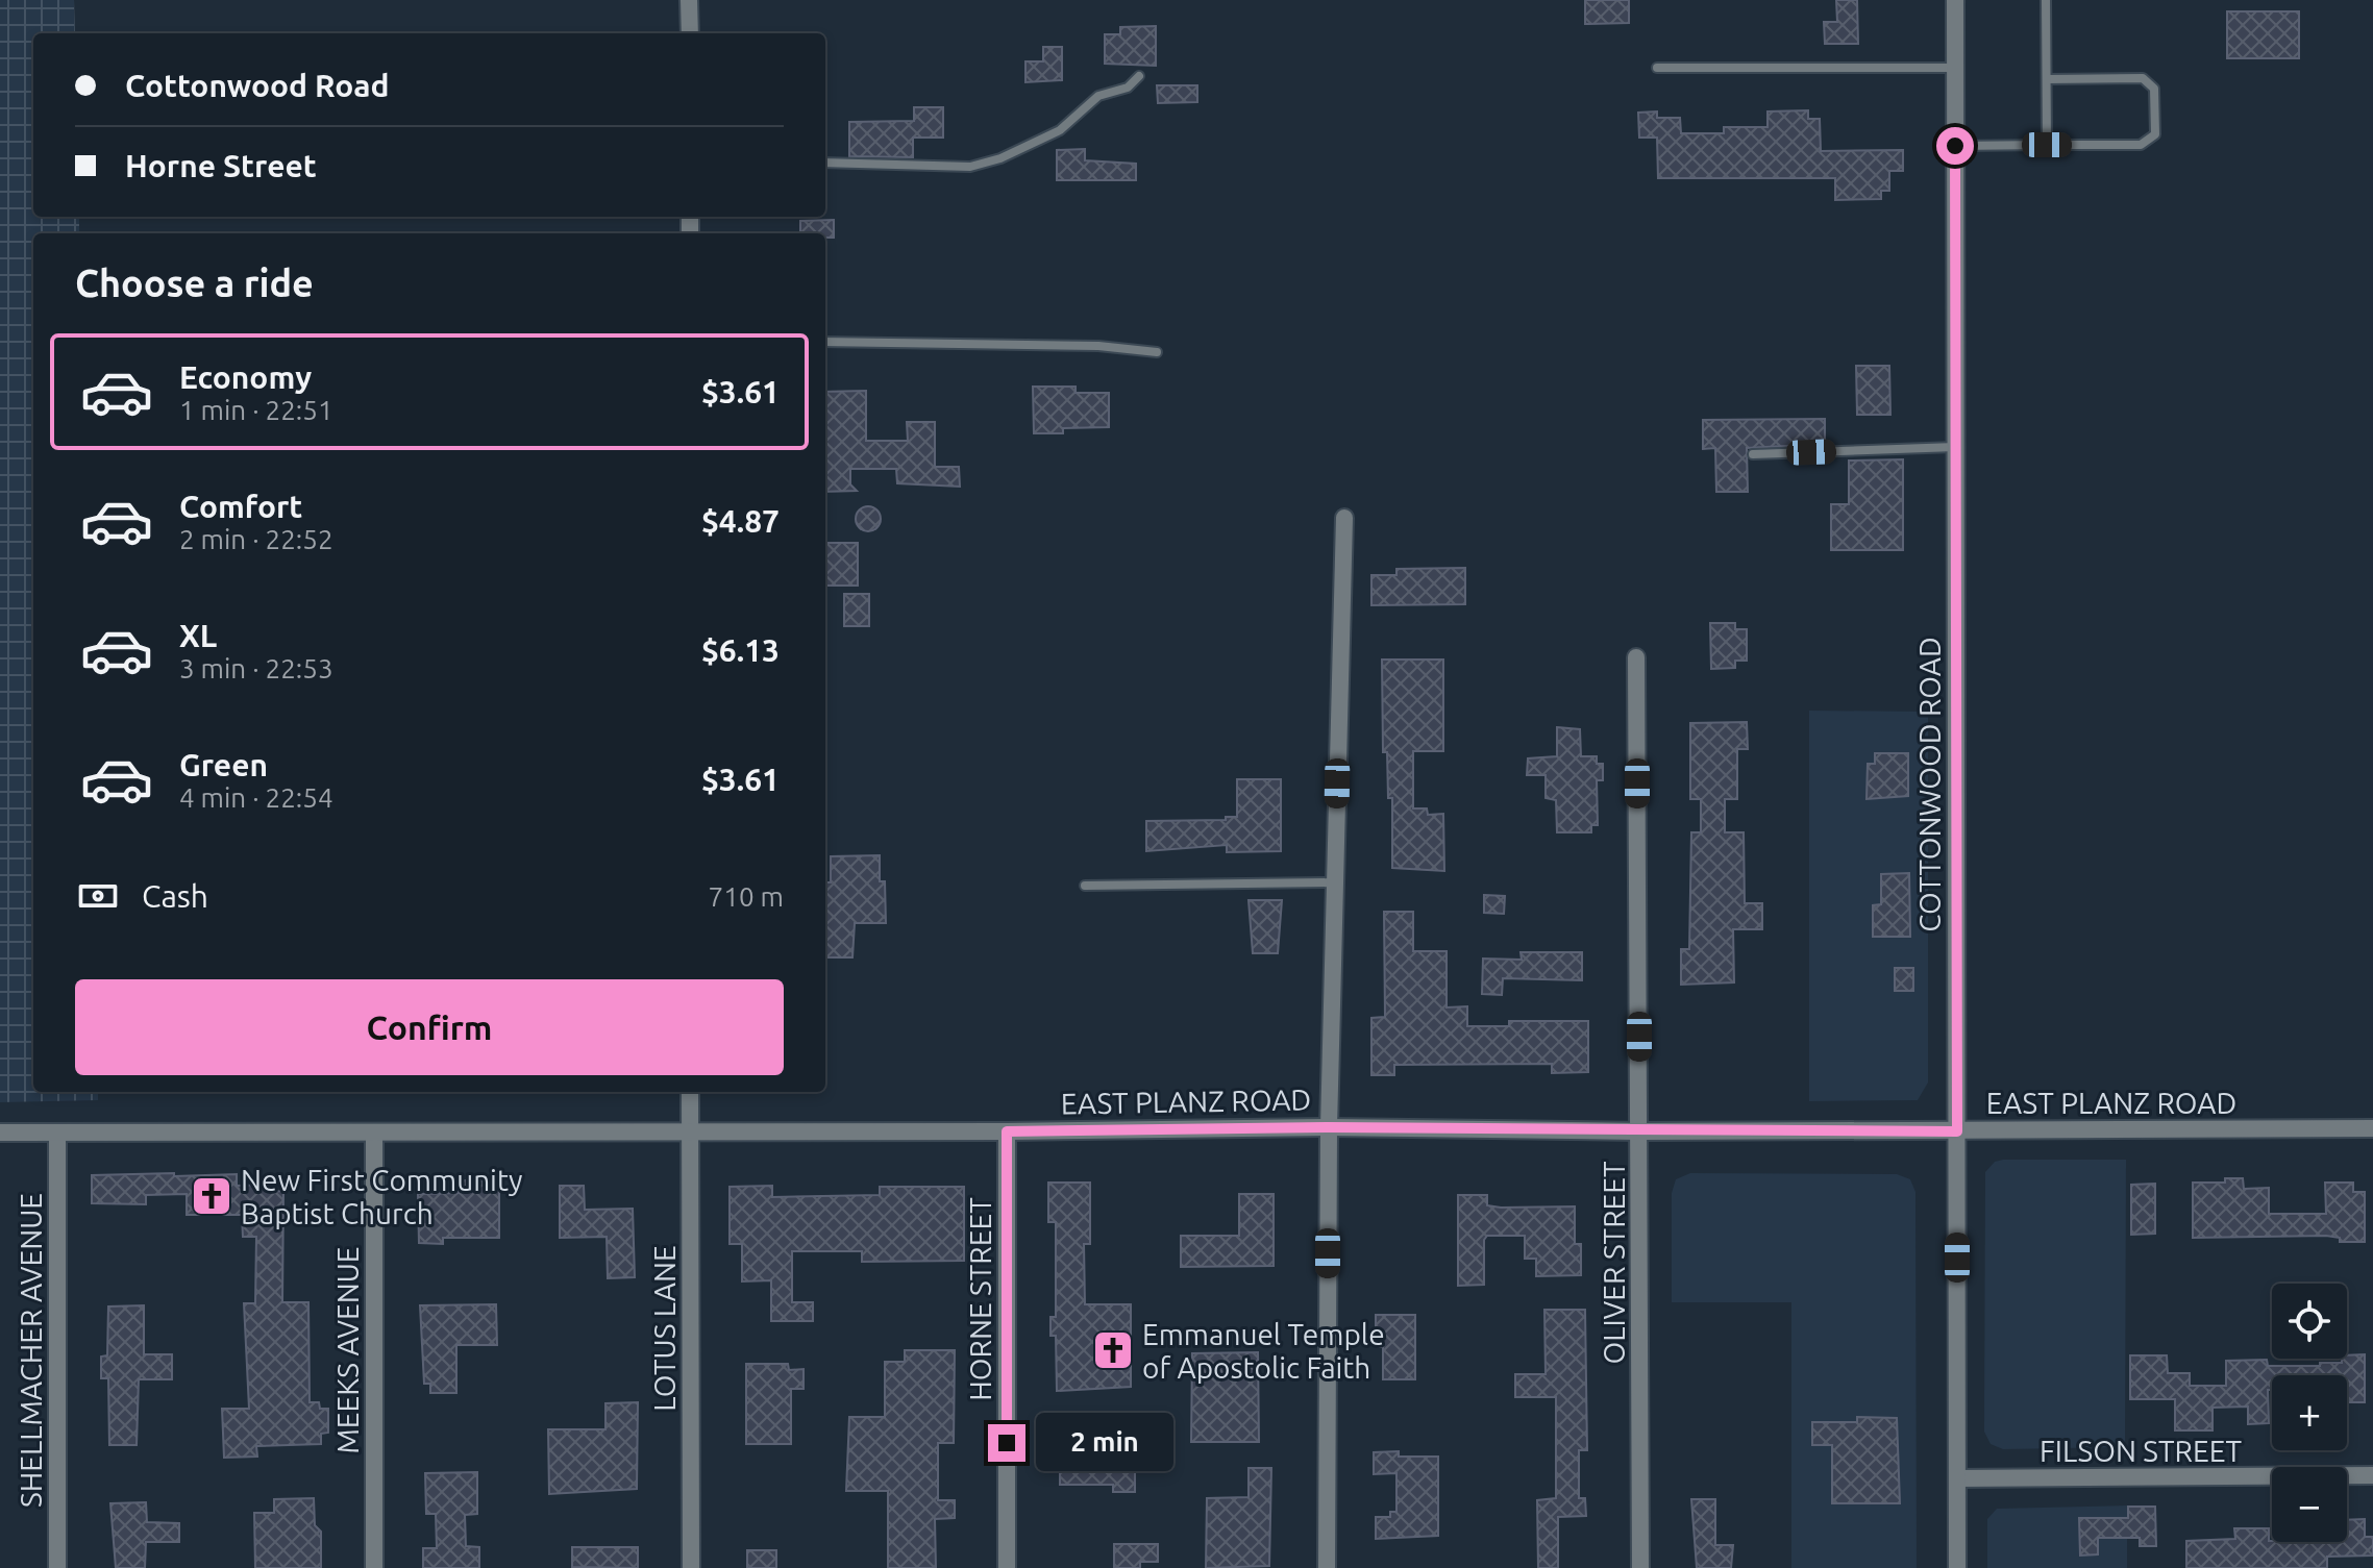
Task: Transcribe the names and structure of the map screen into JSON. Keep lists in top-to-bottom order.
{
  "streets": {
    "street": [
      "COTTONWOOD ROAD",
      "EAST PLANZ ROAD",
      "OLIVER STREET",
      "HORNE STREET",
      "LOTUS LANE",
      "SHELLMACHER AVENUE",
      "MEEKS AVENUE",
      "FILSON STREET"
    ]
  },
  "crossings": [
    ["COTTONWOOD ROAD", "EAST PLANZ ROAD"],
    ["COTTONWOOD ROAD", "FILSON STREET"],
    ["EAST PLANZ ROAD", "OLIVER STREET"],
    ["EAST PLANZ ROAD", "HORNE STREET"],
    ["EAST PLANZ ROAD", "LOTUS LANE"],
    ["EAST PLANZ ROAD", "SHELLMACHER AVENUE"],
    ["EAST PLANZ ROAD", "MEEKS AVENUE"]
  ],
  "places": {
    "church": ["New First Community Baptist Church", "Emmanuel Temple of Apostolic Faith"]
  },
  "page": {
    "banner": ["Cottonwood Road", "Horne Street"],
    "heading": "Choose a ride",
    "list": [
      {
        "name": "Economy",
        "note": "1 min · 22:51",
        "value": "$3.61"
      },
      {
        "name": "Comfort",
        "note": "2 min · 22:52",
        "value": "$4.87"
      },
      {
        "name": "XL",
        "note": "3 min · 22:53",
        "value": "$6.13"
      },
      {
        "name": "Green",
        "note": "4 min · 22:54",
        "value": "$3.61"
      }
    ],
    "pay": ["Cash", "710 m"],
    "buttons": "Confirm",
    "map_buttons": ["+", "−"],
    "bubble": "2 min"
  }
}
